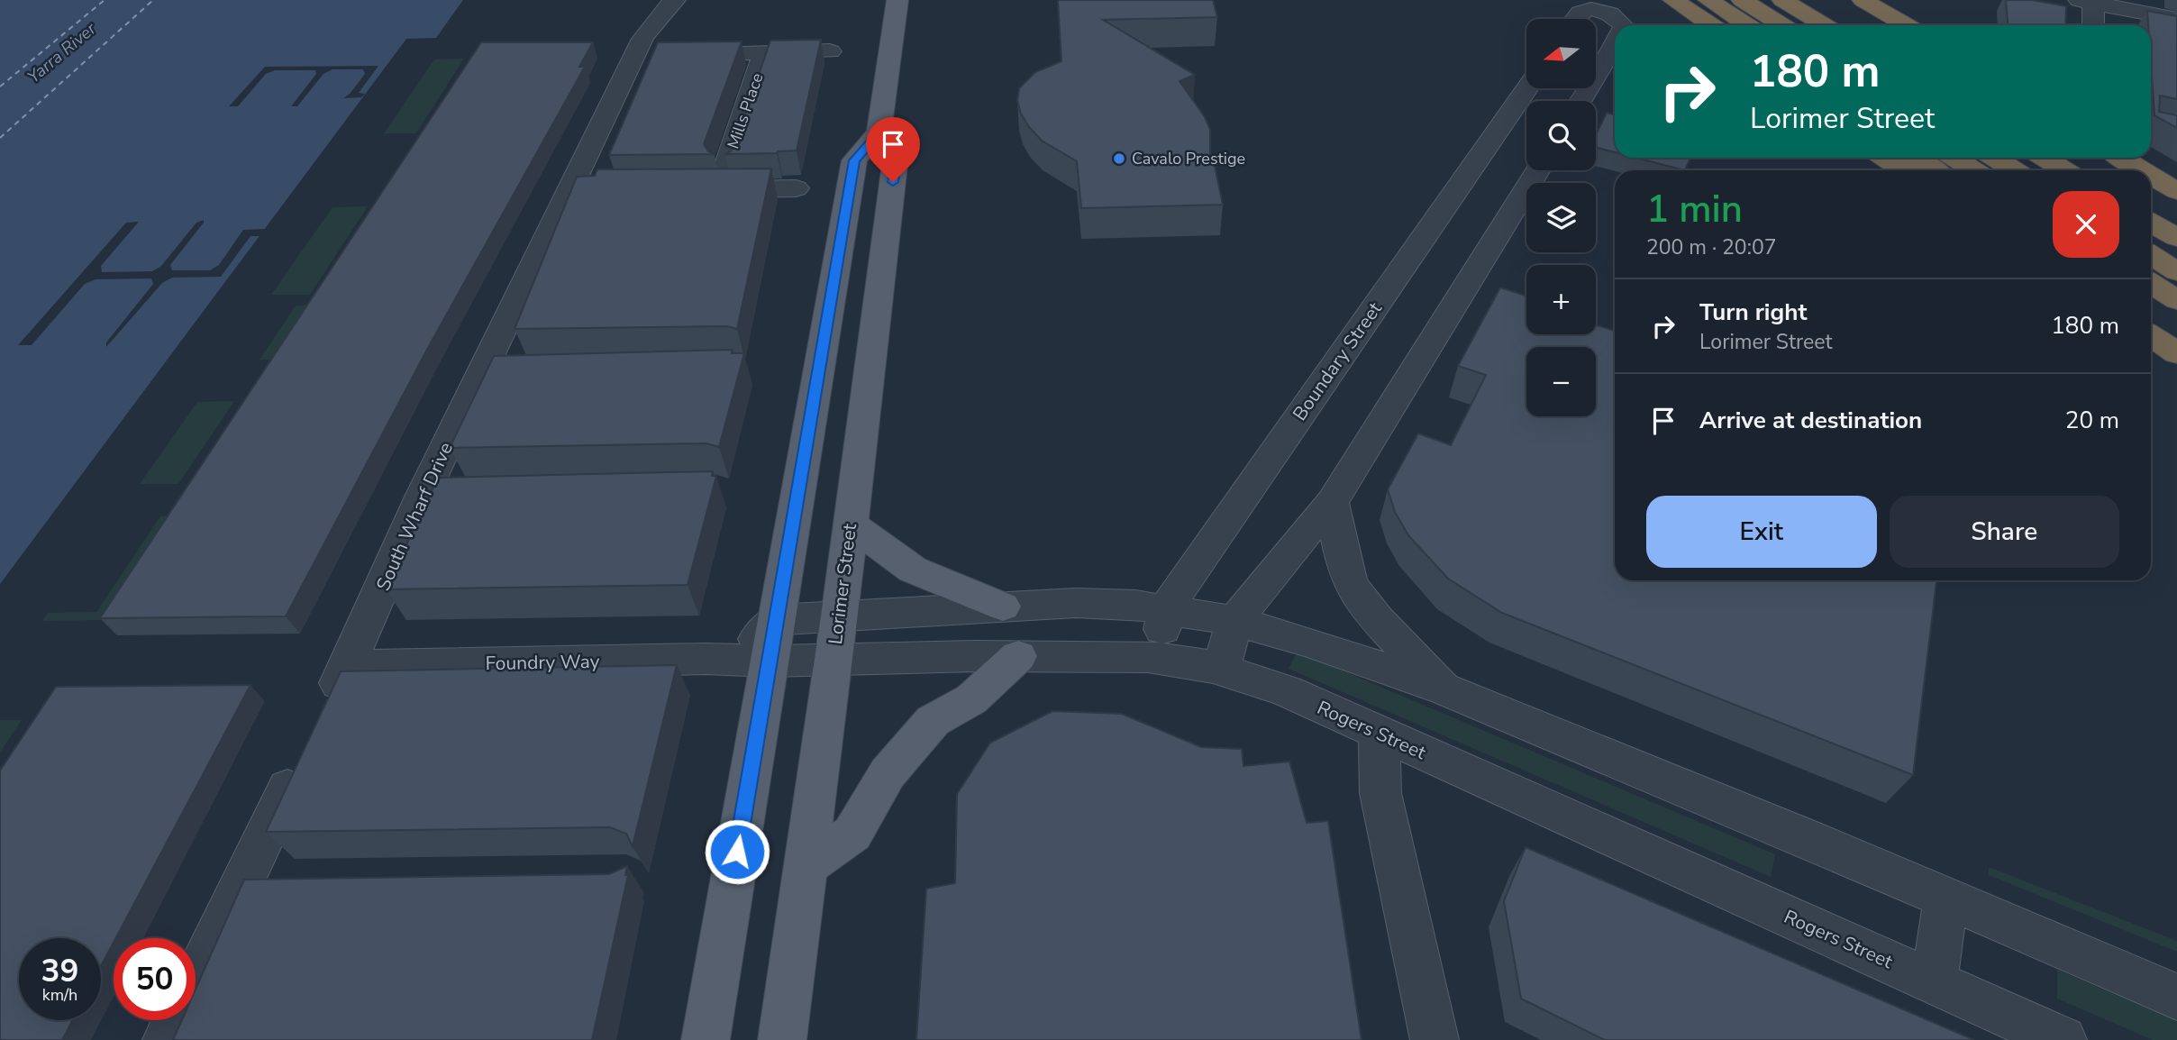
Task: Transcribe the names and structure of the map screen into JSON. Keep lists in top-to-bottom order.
{
  "streets": {
    "main road": ["Lorimer Street"],
    "street": [
      "Mills Place",
      "Boundary Street",
      "South Wharf Drive",
      "Foundry Way",
      "Rogers Street"
    ]
  },
  "crossings": [
    ["Mills Place", "South Wharf Drive"],
    ["Boundary Street", "Rogers Street"],
    ["South Wharf Drive", "Foundry Way"],
    ["Lorimer Street", "Rogers Street"],
    ["Foundry Way", "Rogers Street"]
  ],
  "water": ["Yarra River"],
  "places": ["Cavalo Prestige"],
  "north": "left",
  "page": {
    "map_buttons": ["+", "−"],
    "turn": ["180 m", "Lorimer Street"],
    "heading": ["1 min", "200 m · 20:07"],
    "list": [
      {
        "name": "Turn right",
        "note": "Lorimer Street",
        "value": "180 m"
      },
      {
        "name": "Arrive at destination",
        "value": "20 m"
      }
    ],
    "buttons": ["Exit", "Share"],
    "speed": "39 km/h",
    "limit": "50"
  }
}
